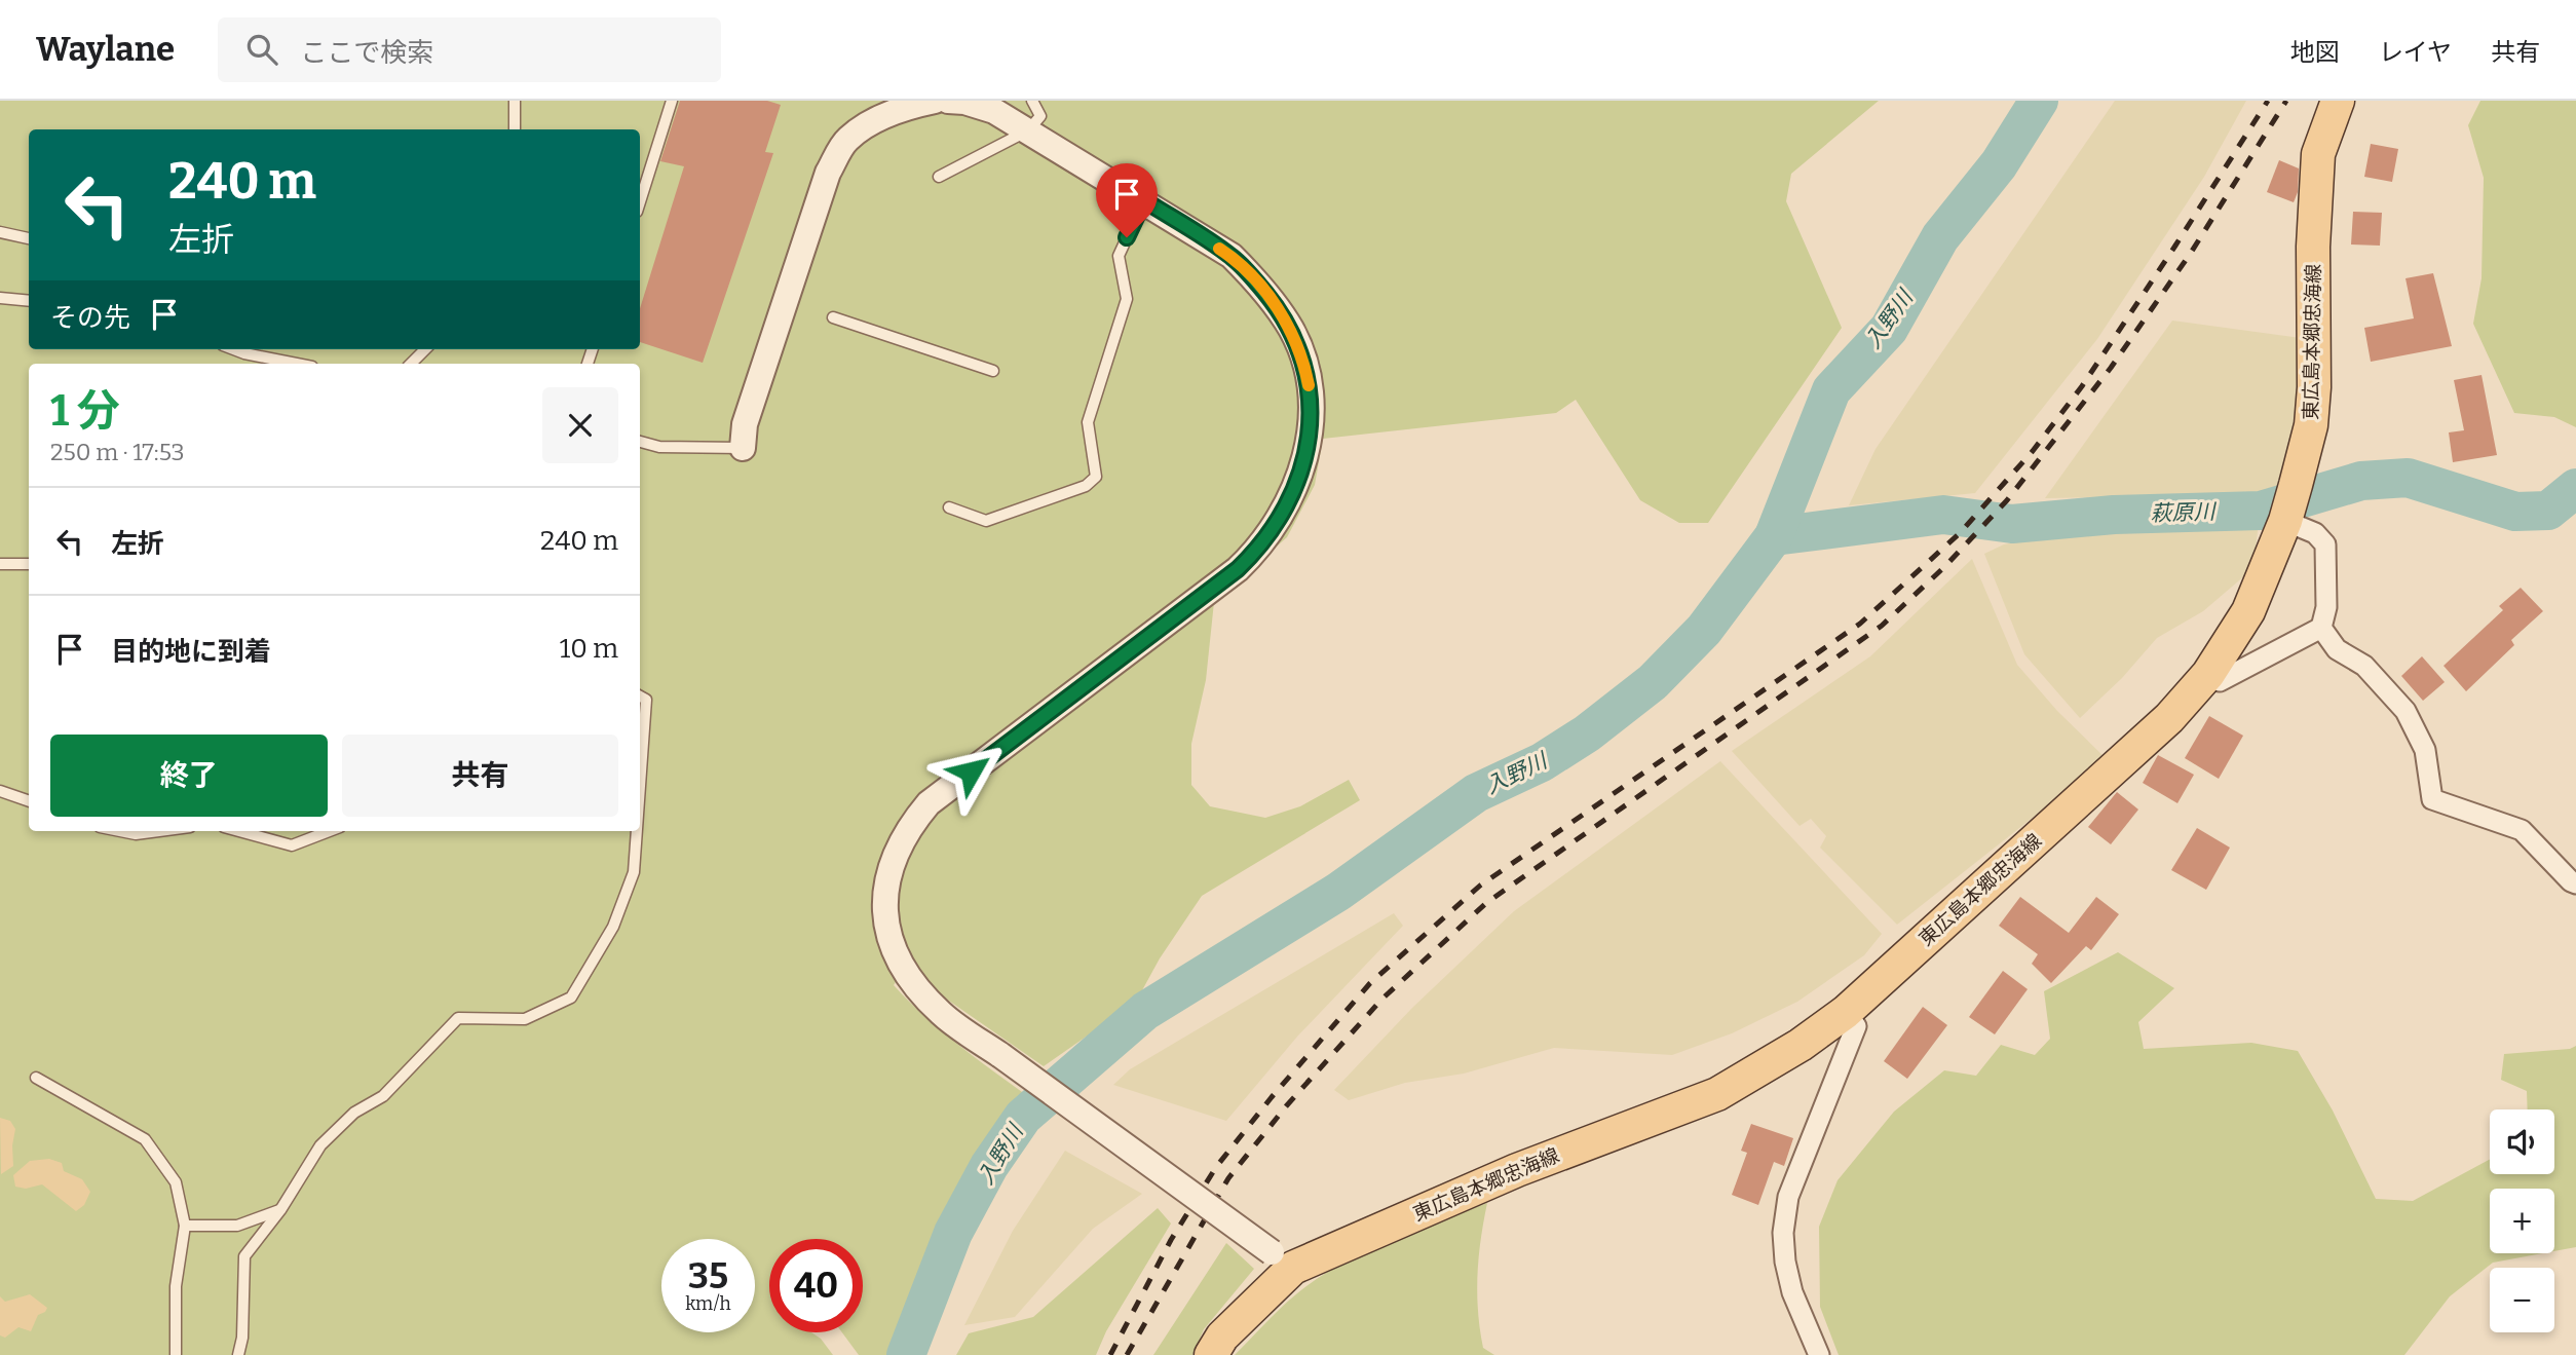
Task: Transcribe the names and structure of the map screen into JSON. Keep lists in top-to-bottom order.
{
  "streets": {
    "main road": ["東広島本郷忠海線"]
  },
  "water": ["入野川", "萩原川"],
  "page": {
    "header": "Waylane",
    "search": "ここで検索",
    "nav": ["地図", "レイヤ", "共有"],
    "turn": ["240 m", "左折"],
    "then": "その先",
    "heading": ["1 分", "250 m · 17:53"],
    "list": [
      {
        "name": "左折",
        "value": "240 m"
      },
      {
        "name": "目的地に到着",
        "value": "10 m"
      }
    ],
    "buttons": ["終了", "共有"],
    "map_buttons": ["+", "−"],
    "speed": "35 km/h",
    "limit": "40"
  }
}
